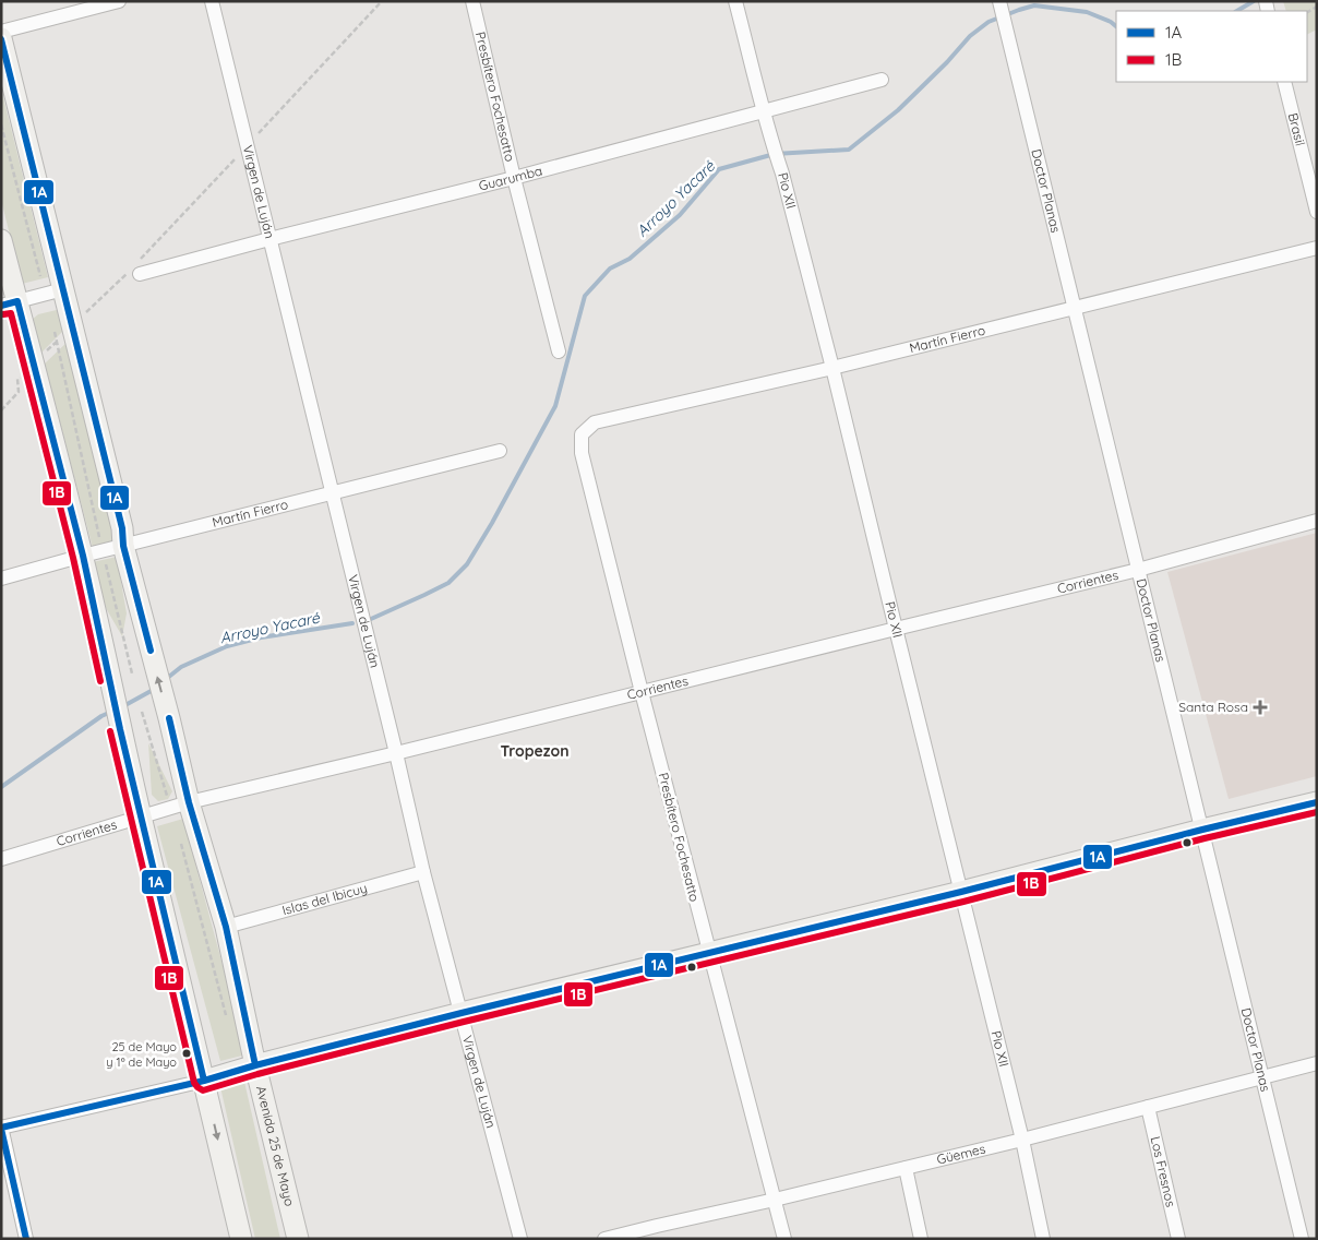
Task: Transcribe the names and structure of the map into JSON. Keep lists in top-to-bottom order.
{
  "streets": {
    "main road": ["Avenida 25 de Mayo"],
    "street": [
      "Presbítero Fochesatto",
      "Brasil",
      "Guarumba",
      "Pio XII",
      "Virgen de Luján",
      "Doctor Planas",
      "Martín Fierro",
      "Corrientes",
      "Islas del Ibicuy",
      "Güemes",
      "Los Fresnos"
    ]
  },
  "crossings": [
    ["Presbítero Fochesatto", "Guarumba"],
    ["Presbítero Fochesatto", "Martín Fierro"],
    ["Presbítero Fochesatto", "Corrientes"],
    ["Presbítero Fochesatto", "Güemes"],
    ["Guarumba", "Pio XII"],
    ["Guarumba", "Virgen de Luján"],
    ["Pio XII", "Martín Fierro"],
    ["Pio XII", "Corrientes"],
    ["Pio XII", "Güemes"],
    ["Virgen de Luján", "Martín Fierro"],
    ["Virgen de Luján", "Corrientes"],
    ["Virgen de Luján", "Islas del Ibicuy"],
    ["Doctor Planas", "Martín Fierro"],
    ["Doctor Planas", "Corrientes"],
    ["Doctor Planas", "Güemes"],
    ["Martín Fierro", "Avenida 25 de Mayo"],
    ["Corrientes", "Avenida 25 de Mayo"],
    ["Islas del Ibicuy", "Avenida 25 de Mayo"],
    ["Güemes", "Los Fresnos"]
  ],
  "districts": ["Tropezon"],
  "water": ["Arroyo Yacaré"],
  "places": {
    "health": ["Santa Rosa"],
    "other": ["25 de Mayo y 1º de Mayo"]
  },
  "lines": ["transit line 1A", "transit line 1B"],
  "legend": ["1A", "1B"]
}
